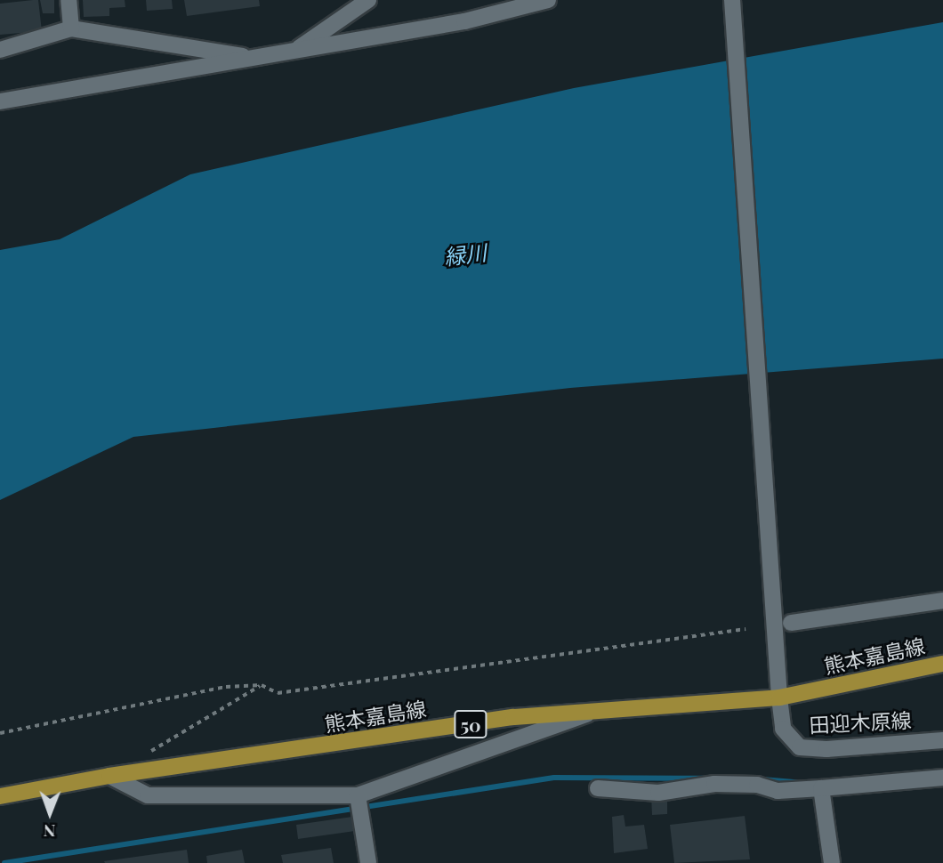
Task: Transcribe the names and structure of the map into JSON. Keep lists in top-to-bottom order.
{
  "streets": {
    "main road": ["熊本嘉島線", "50"],
    "street": ["田迎木原線"]
  },
  "crossings": [
    ["熊本嘉島線", "田迎木原線"]
  ],
  "water": ["緑川"],
  "north": "bottom"
}
